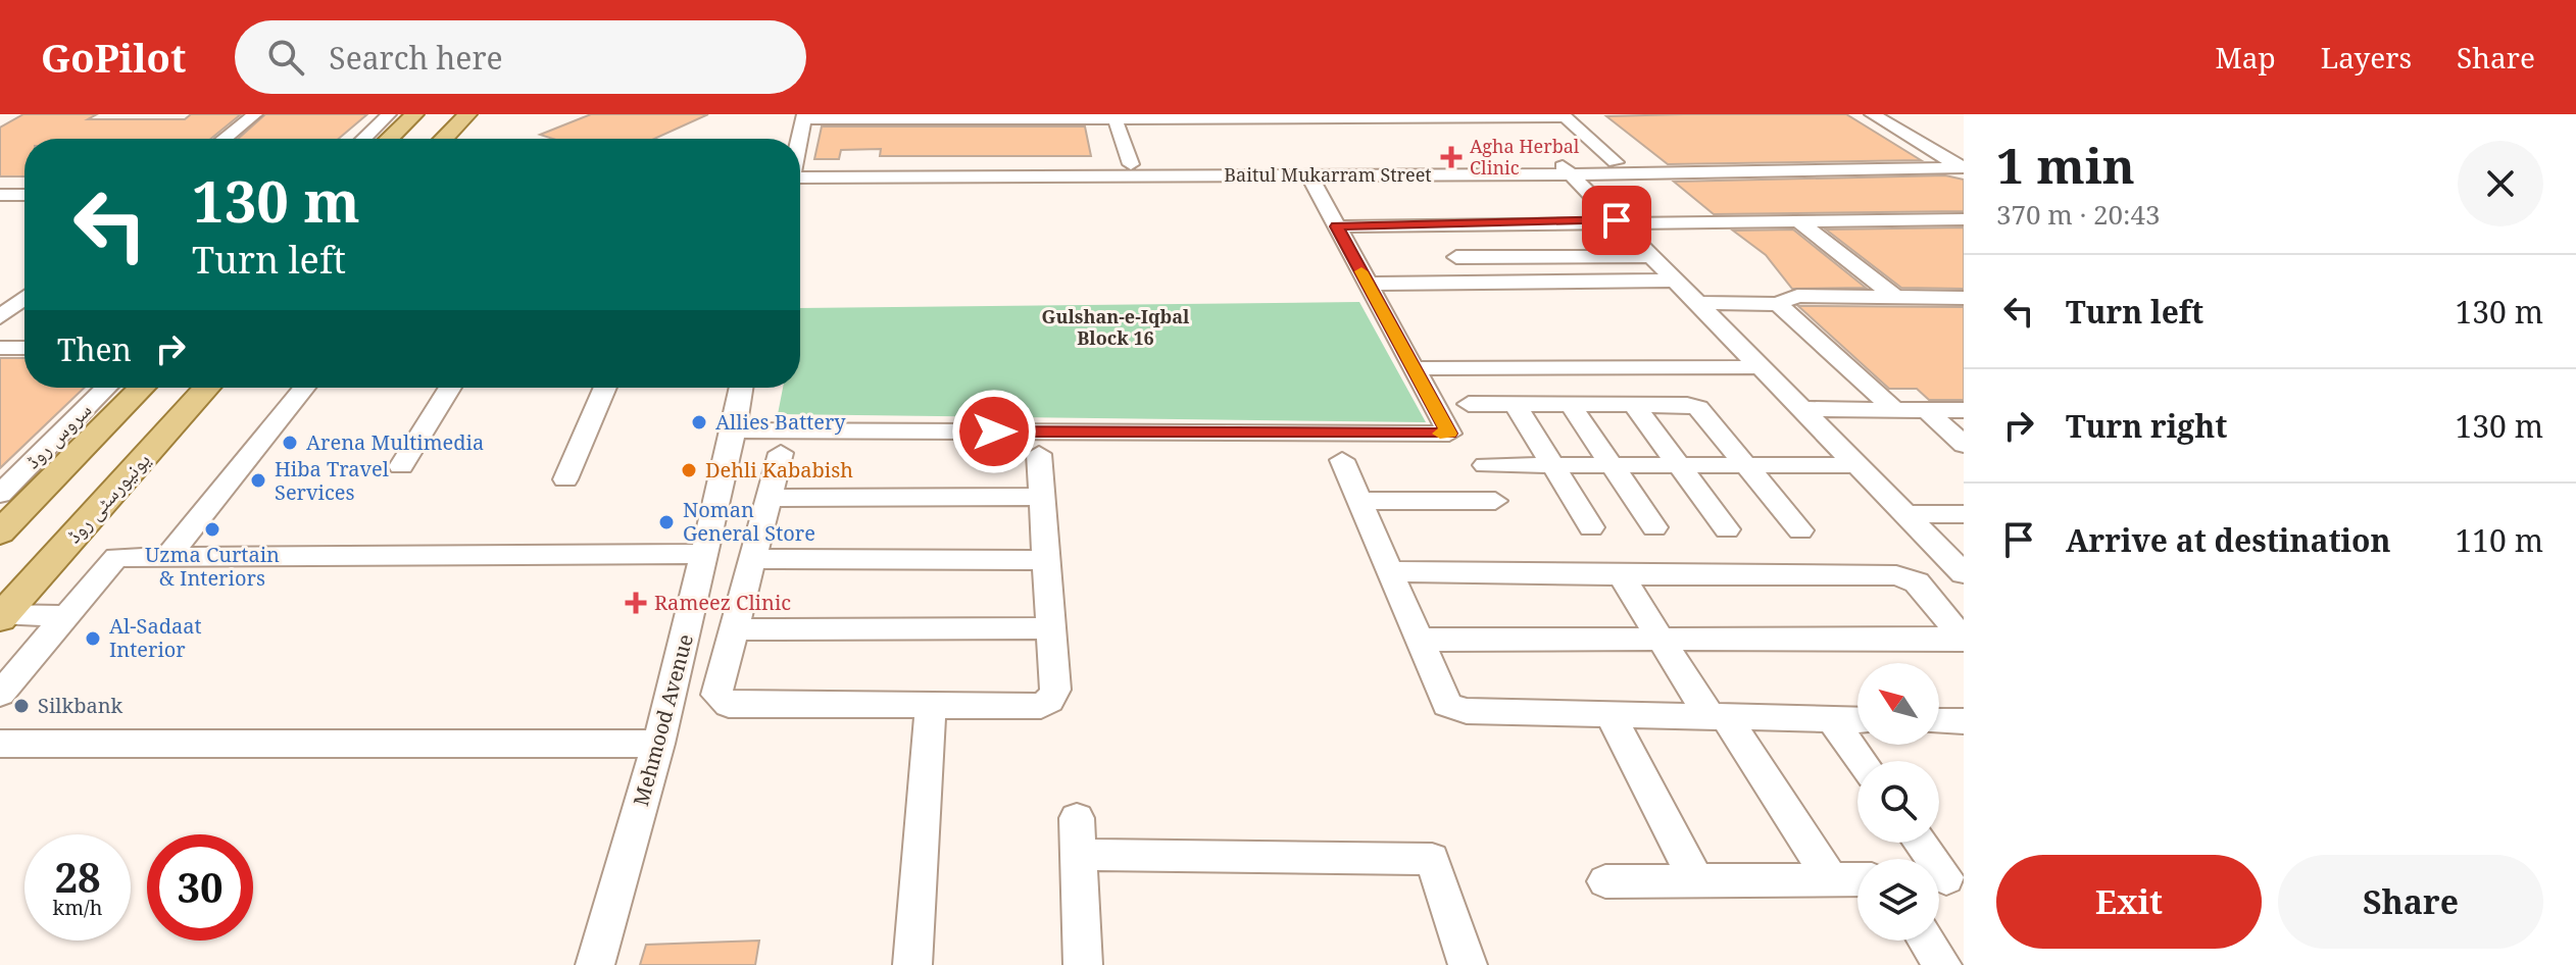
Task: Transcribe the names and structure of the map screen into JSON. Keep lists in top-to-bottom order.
{
  "streets": {
    "main road": ["یونیورسٹی روڈ"],
    "street": ["Baitul Mukarram Street", "سروس روڈ", "Mehmood Avenue"]
  },
  "districts": ["Gulshan-e-Iqbal Block 16"],
  "places": {
    "health": ["Agha Herbal Clinic", "Rameez Clinic"],
    "other": [
      "Allies Battery",
      "Arena Multimedia",
      "Dehli Kababish",
      "Hiba Travel Services",
      "Noman General Store",
      "Uzma Curtain & Interiors",
      "Al-Sadaat Interior",
      "Silkbank"
    ]
  },
  "north": "top left",
  "page": {
    "header": "GoPilot",
    "search": "Search here",
    "nav": ["Map", "Layers", "Share"],
    "heading": ["1 min", "370 m · 20:43"],
    "turn": ["130 m", "Turn left"],
    "list": [
      {
        "name": "Turn left",
        "value": "130 m"
      },
      {
        "name": "Turn right",
        "value": "130 m"
      },
      {
        "name": "Arrive at destination",
        "value": "110 m"
      }
    ],
    "then": "Then",
    "speed": "28 km/h",
    "limit": "30",
    "buttons": ["Exit", "Share"]
  }
}
